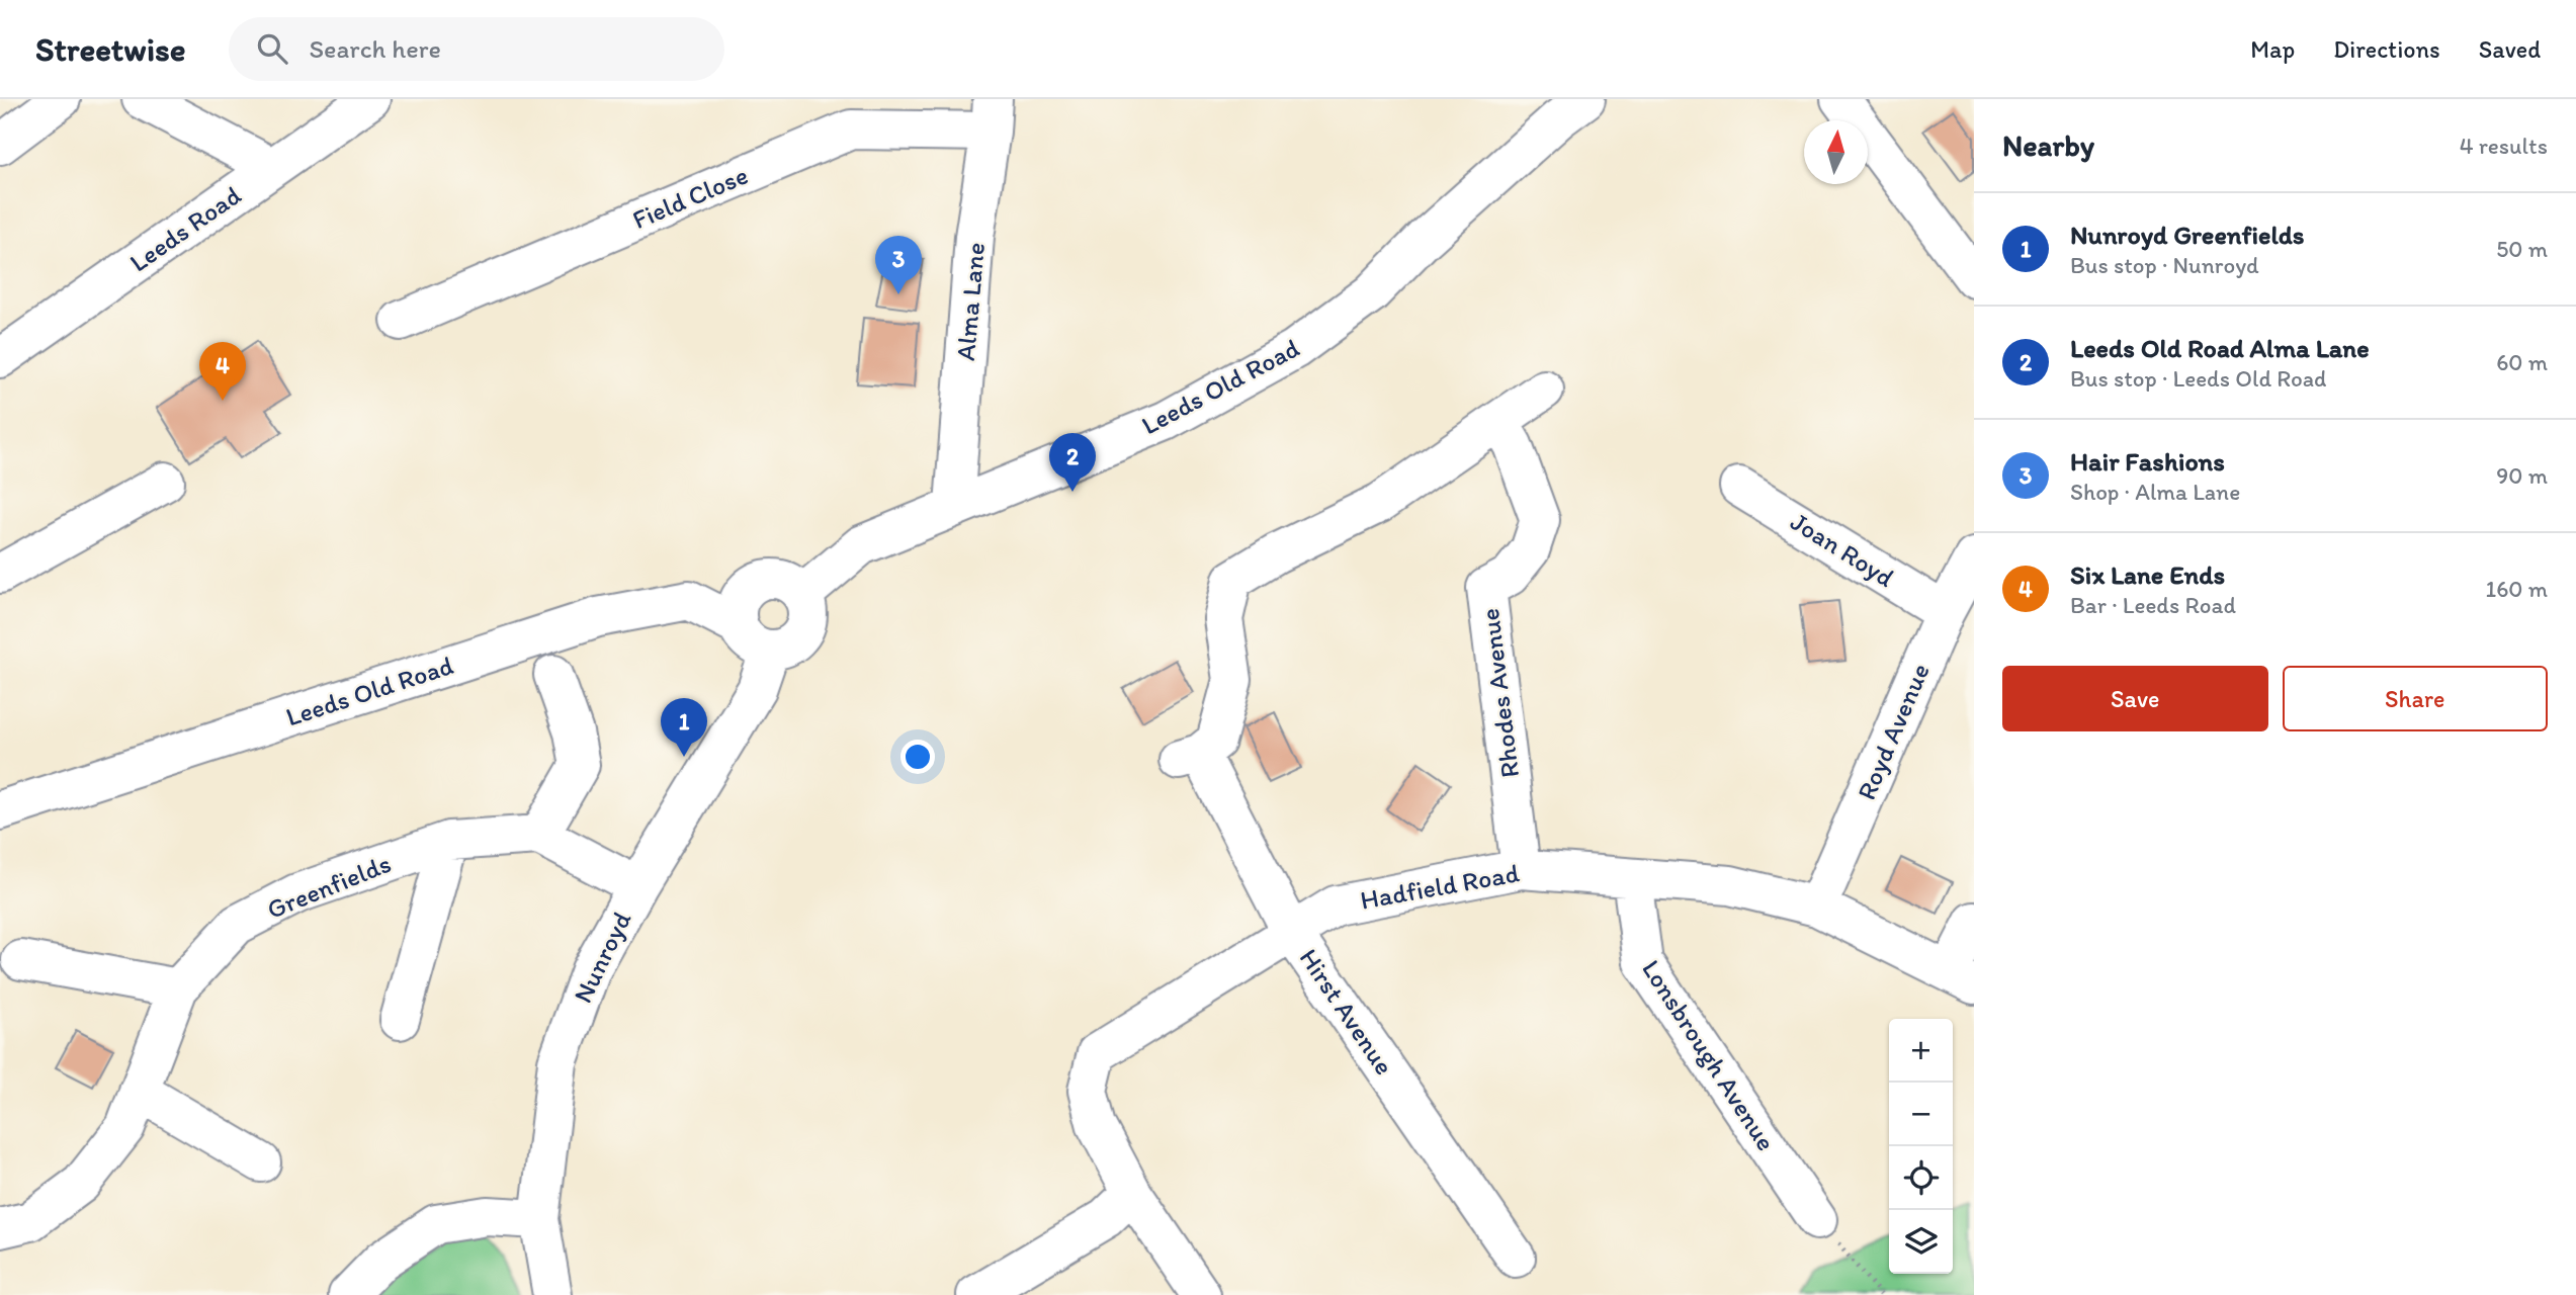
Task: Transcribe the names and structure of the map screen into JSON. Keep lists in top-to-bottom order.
{
  "streets": {
    "street": [
      "Field Close",
      "Leeds Road",
      "Alma Lane",
      "Leeds Old Road",
      "Joan Royd",
      "Rhodes Avenue",
      "Royd Avenue",
      "Greenfields",
      "Hadfield Road",
      "Nunroyd",
      "Hirst Avenue",
      "Lonsbrough Avenue"
    ]
  },
  "crossings": [
    ["Field Close", "Alma Lane"],
    ["Alma Lane", "Leeds Old Road"],
    ["Leeds Old Road", "Nunroyd"],
    ["Joan Royd", "Royd Avenue"],
    ["Rhodes Avenue", "Hadfield Road"],
    ["Rhodes Avenue", "Hirst Avenue"],
    ["Royd Avenue", "Hadfield Road"],
    ["Hadfield Road", "Hirst Avenue"],
    ["Hadfield Road", "Lonsbrough Avenue"]
  ],
  "north": "top",
  "page": {
    "header": "Streetwise",
    "search": "Search here",
    "nav": ["Map", "Directions", "Saved"],
    "heading": ["Nearby", "4 results"],
    "list": [
      {
        "mark": "1",
        "name": "Nunroyd Greenfields",
        "note": "Bus stop · Nunroyd",
        "value": "50 m"
      },
      {
        "mark": "2",
        "name": "Leeds Old Road Alma Lane",
        "note": "Bus stop · Leeds Old Road",
        "value": "60 m"
      },
      {
        "mark": "3",
        "name": "Hair Fashions",
        "note": "Shop · Alma Lane",
        "value": "90 m"
      },
      {
        "mark": "4",
        "name": "Six Lane Ends",
        "note": "Bar · Leeds Road",
        "value": "160 m"
      }
    ],
    "pins": [
      "3",
      "4",
      "2",
      "1"
    ],
    "buttons": ["Save", "Share"],
    "map_buttons": ["+", "−"]
  }
}
